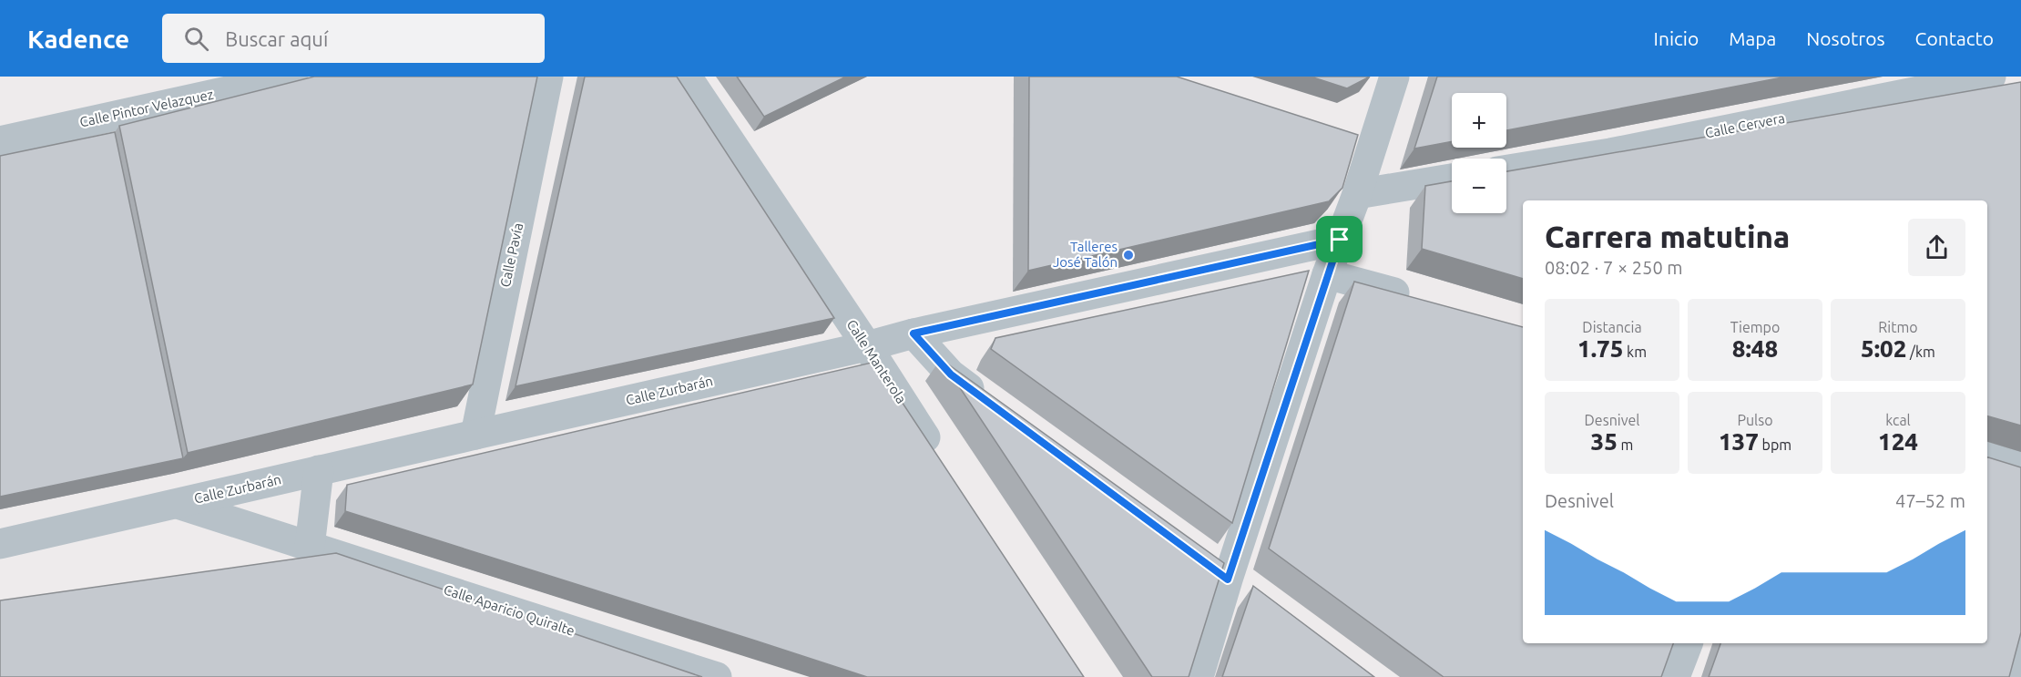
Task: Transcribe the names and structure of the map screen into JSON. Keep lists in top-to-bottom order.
{
  "streets": {
    "street": [
      "Calle Pintor Velazquez",
      "Calle Cervera",
      "Calle Pavía",
      "Calle Manterola",
      "Calle Zurbarán",
      "Calle Aparicio Quiralte"
    ]
  },
  "crossings": [
    ["Calle Pavía", "Calle Zurbarán"],
    ["Calle Manterola", "Calle Zurbarán"],
    ["Calle Zurbarán", "Calle Aparicio Quiralte"]
  ],
  "places": ["Talleres José Talón"],
  "page": {
    "header": "Kadence",
    "search": "Buscar aquí",
    "nav": [
      "Inicio",
      "Mapa",
      "Nosotros",
      "Contacto"
    ],
    "map_buttons": ["+", "−"],
    "heading": ["Carrera matutina", "08:02 · 7 × 250 m"],
    "stats": [
      ["Distancia", "1.75 km"],
      ["Tiempo", "8:48"],
      ["Ritmo", "5:02 /km"],
      ["Desnivel", "35 m"],
      ["Pulso", "137 bpm"],
      ["kcal", "124"]
    ],
    "chart": ["Desnivel", "47–52 m"]
  }
}
